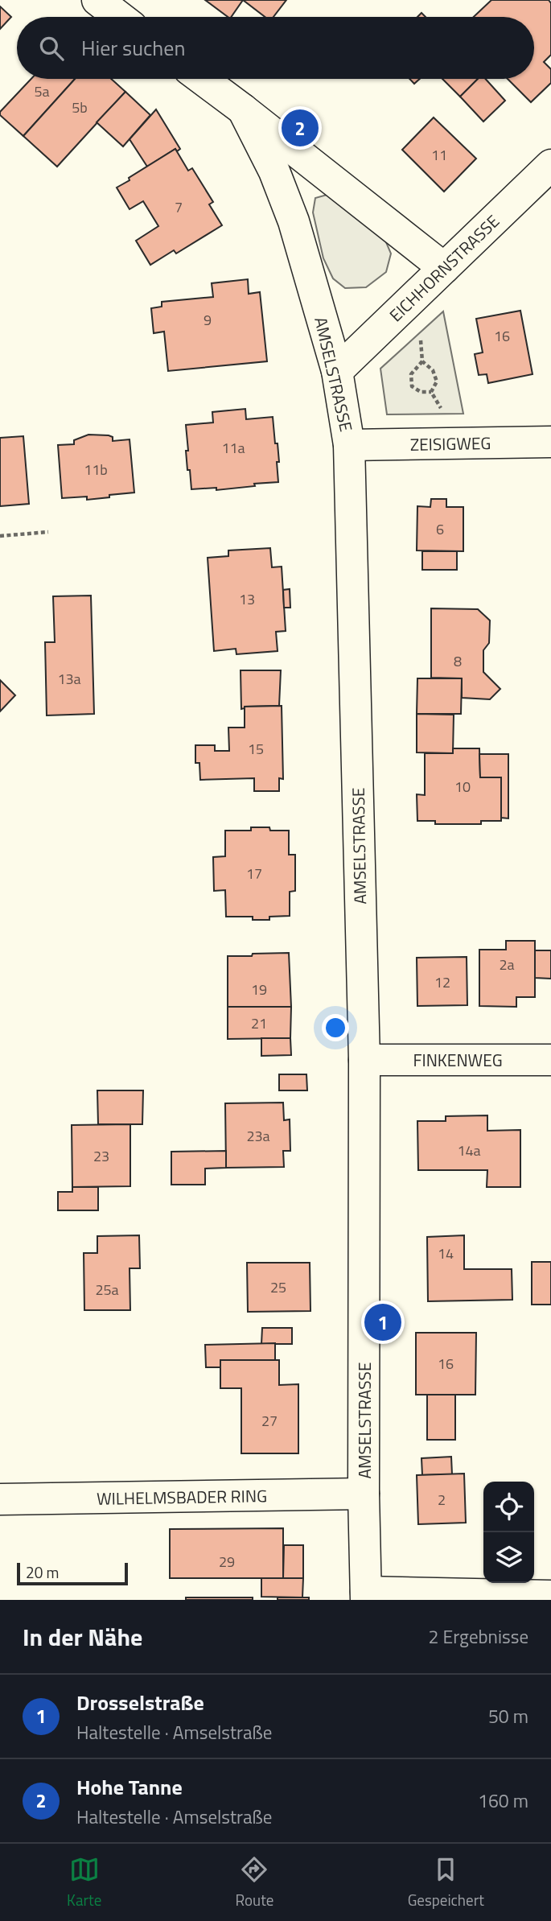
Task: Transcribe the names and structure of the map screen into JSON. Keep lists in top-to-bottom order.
{
  "streets": {
    "street": [
      "EICHHORNSTRASSE",
      "AMSELSTRASSE",
      "ZEISIGWEG",
      "FINKENWEG",
      "WILHELMSBADER RING"
    ]
  },
  "crossings": [
    ["EICHHORNSTRASSE", "AMSELSTRASSE"],
    ["AMSELSTRASSE", "ZEISIGWEG"],
    ["AMSELSTRASSE", "FINKENWEG"],
    ["AMSELSTRASSE", "WILHELMSBADER RING"]
  ],
  "house_numbers": [
    "5a",
    "5b",
    "11",
    "7",
    "9",
    "16",
    "11a",
    "11b",
    "6",
    "13",
    "8",
    "13a",
    "15",
    "10",
    "17",
    "2a",
    "12",
    "19",
    "21",
    "23a",
    "14a",
    "23",
    "14",
    "25",
    "25a",
    "16",
    "27",
    "2",
    "29"
  ],
  "scale_bar": "20 m",
  "page": {
    "search": "Hier suchen",
    "pins": ["2", "1"],
    "scale": "20 m",
    "heading": ["In der Nähe", "2 Ergebnisse"],
    "list": [
      {
        "mark": "1",
        "name": "Drosselstraße",
        "note": "Haltestelle · Amselstraße",
        "value": "50 m"
      },
      {
        "mark": "2",
        "name": "Hohe Tanne",
        "note": "Haltestelle · Amselstraße",
        "value": "160 m"
      }
    ],
    "nav": ["Karte", "Route", "Gespeichert"]
  }
}
